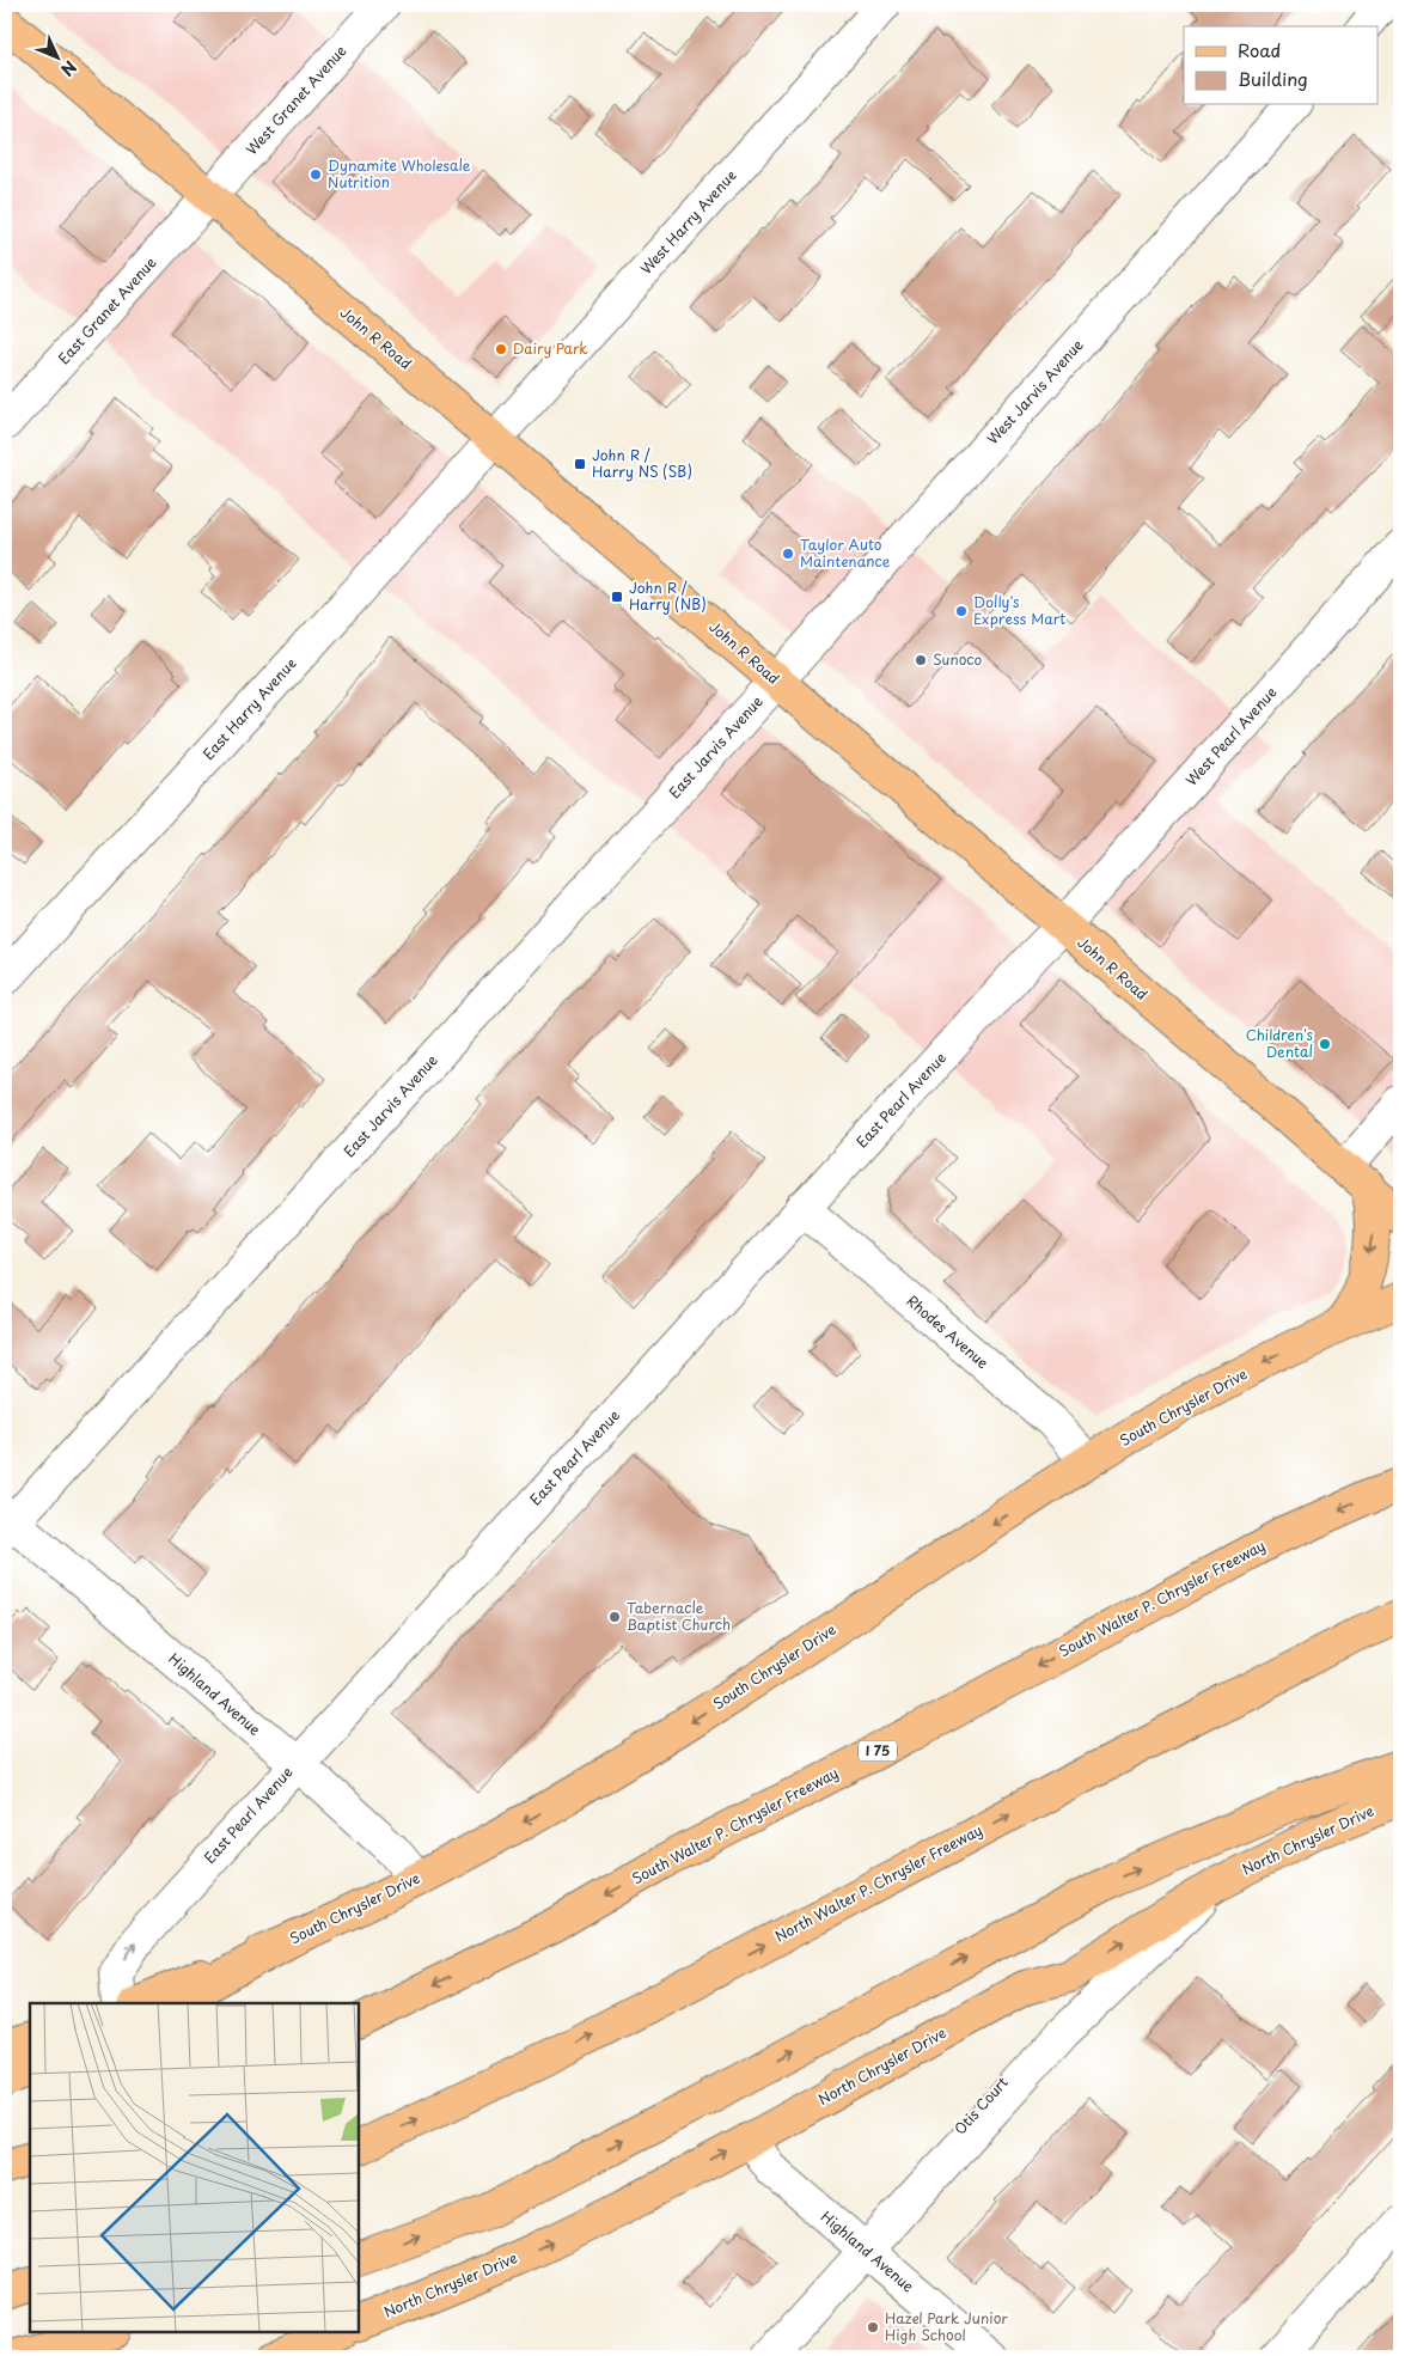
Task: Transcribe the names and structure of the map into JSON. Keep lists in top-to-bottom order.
{
  "streets": {
    "main road": [
      "John R Road",
      "South Chrysler Drive",
      "South Walter P. Chrysler Freeway",
      "I 75",
      "North Chrysler Drive",
      "North Walter P. Chrysler Freeway"
    ],
    "street": [
      "West Granet Avenue",
      "West Harry Avenue",
      "East Granet Avenue",
      "West Jarvis Avenue",
      "East Harry Avenue",
      "West Pearl Avenue",
      "East Jarvis Avenue",
      "East Pearl Avenue",
      "Rhodes Avenue",
      "Highland Avenue",
      "Otis Court"
    ]
  },
  "crossings": [
    ["West Granet Avenue", "East Granet Avenue"],
    ["West Granet Avenue", "John R Road"],
    ["West Harry Avenue", "John R Road"],
    ["West Harry Avenue", "East Harry Avenue"],
    ["East Granet Avenue", "John R Road"],
    ["John R Road", "West Jarvis Avenue"],
    ["John R Road", "East Harry Avenue"],
    ["John R Road", "West Pearl Avenue"],
    ["John R Road", "East Jarvis Avenue"],
    ["John R Road", "East Pearl Avenue"],
    ["West Jarvis Avenue", "East Jarvis Avenue"],
    ["West Pearl Avenue", "East Pearl Avenue"],
    ["East Jarvis Avenue", "Highland Avenue"],
    ["East Pearl Avenue", "Rhodes Avenue"],
    ["East Pearl Avenue", "Highland Avenue"],
    ["Rhodes Avenue", "South Chrysler Drive"],
    ["South Chrysler Drive", "Highland Avenue"],
    ["Highland Avenue", "North Chrysler Drive"],
    ["Highland Avenue", "Otis Court"],
    ["North Chrysler Drive", "Otis Court"]
  ],
  "one_way": ["South Chrysler Drive"],
  "places": {
    "other": [
      "Dynamite Wholesale Nutrition",
      "Dairy Park",
      "Taylor Auto Maintenance",
      "Dolly's Express Mart",
      "Sunoco",
      "Children's Dental",
      "Tabernacle Baptist Church",
      "Hazel Park Junior High School"
    ],
    "transit": ["John R / Harry NS (SB)", "John R / Harry (NB)"]
  },
  "legend": ["Road", "Building"],
  "north": "bottom right"
}
